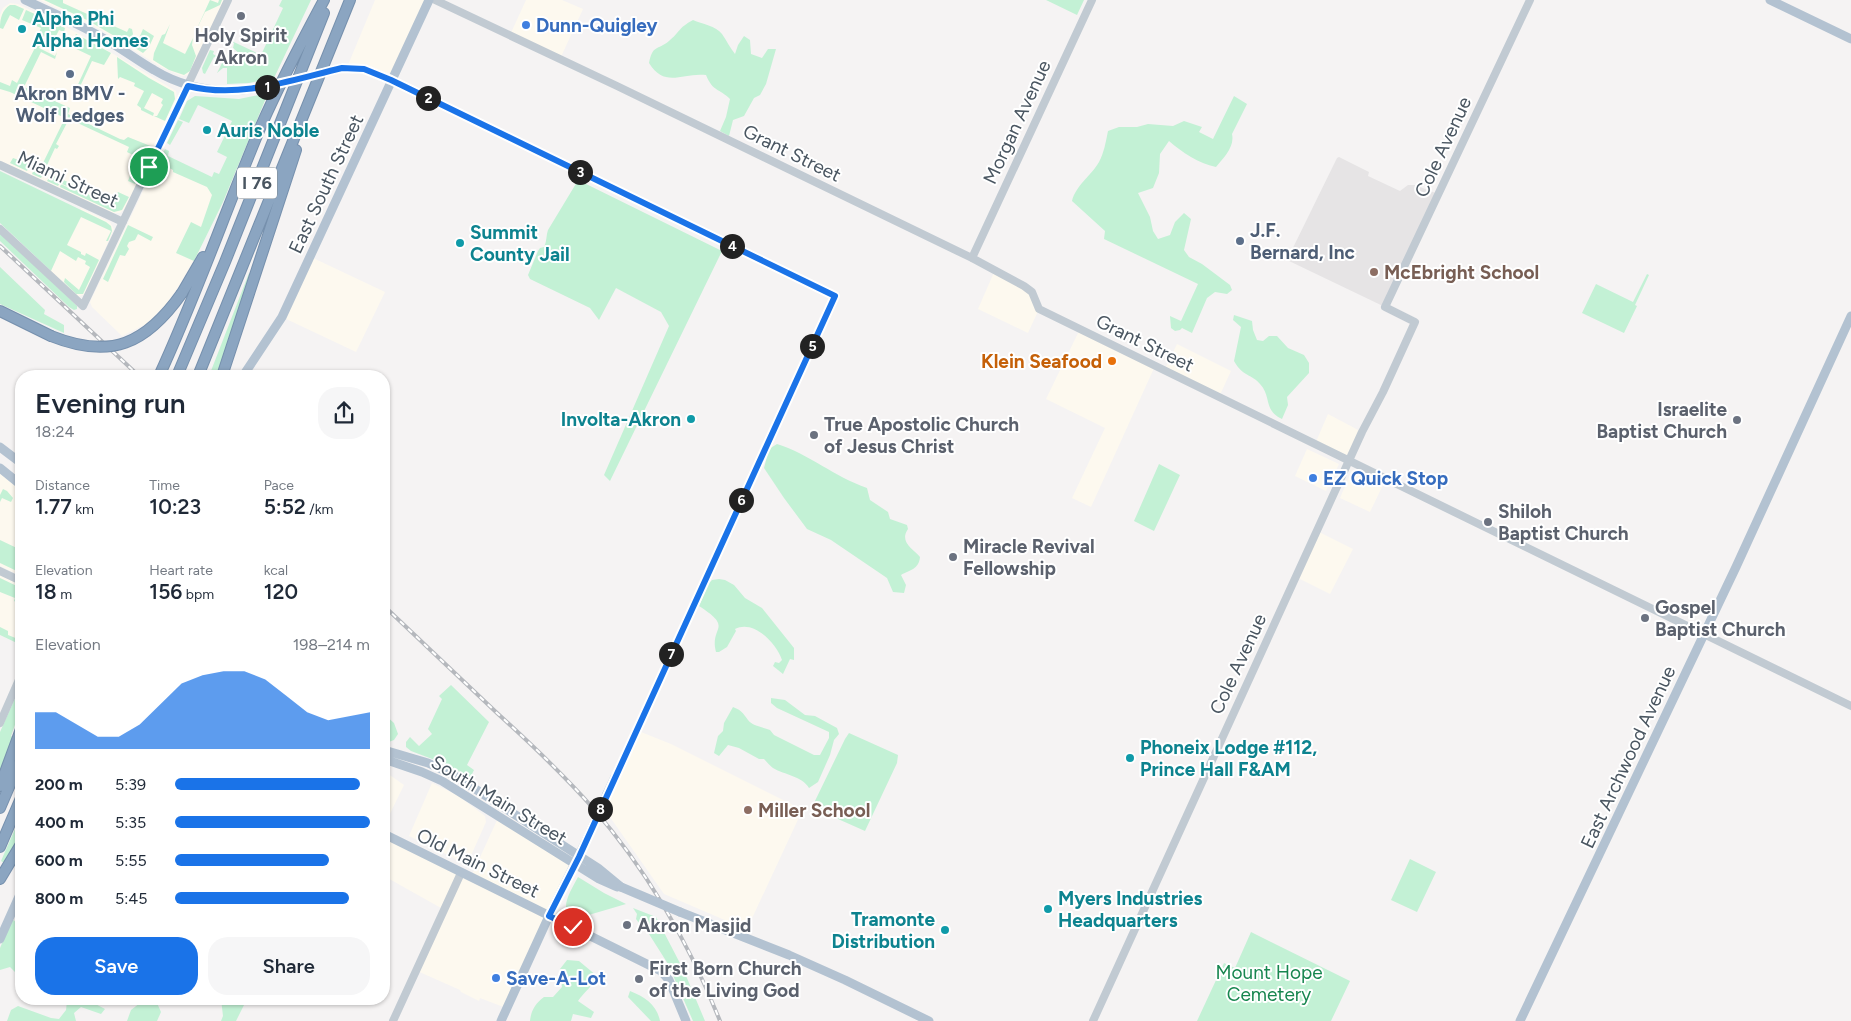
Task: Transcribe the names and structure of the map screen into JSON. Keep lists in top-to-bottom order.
{
  "streets": {
    "highway": ["I 76"],
    "main road": [
      "East South Street",
      "East Archwood Avenue",
      "South Main Street",
      "Old Main Street"
    ],
    "street": [
      "Morgan Avenue",
      "Cole Avenue",
      "Grant Street",
      "Miami Street"
    ]
  },
  "crossings": [
    ["Morgan Avenue", "Grant Street"],
    ["Cole Avenue", "Grant Street"],
    ["Grant Street", "East Archwood Avenue"]
  ],
  "parks": ["Mount Hope Cemetery"],
  "places": [
    "Holy Spirit Akron",
    "Dunn-Quigley",
    "Alpha Phi Alpha Homes",
    "Akron BMV - Wolf Ledges",
    "Auris Noble",
    "J.F. Bernard, Inc",
    "Summit County Jail",
    "McEbright School",
    "Klein Seafood",
    "Involta-Akron",
    "Israelite Baptist Church",
    "True Apostolic Church of Jesus Christ",
    "EZ Quick Stop",
    "Shiloh Baptist Church",
    "Miracle Revival Fellowship",
    "Gospel Baptist Church",
    "Phoneix Lodge #112, Prince Hall F&AM",
    "Miller School",
    "Myers Industries Headquarters",
    "Akron Masjid",
    "Tramonte Distribution",
    "Save-A-Lot",
    "First Born Church of the Living God"
  ],
  "page": {
    "pins": [
      "1",
      "2",
      "3",
      "4",
      "5",
      "6",
      "7",
      "8"
    ],
    "heading": ["Evening run", "18:24"],
    "stats": [
      ["Distance", "1.77 km"],
      ["Time", "10:23"],
      ["Pace", "5:52 /km"],
      ["Elevation", "18 m"],
      ["Heart rate", "156 bpm"],
      ["kcal", "120"]
    ],
    "chart": ["Elevation", "198–214 m"],
    "list": [
      {
        "name": "200 m",
        "note": "5:39"
      },
      {
        "name": "400 m",
        "note": "5:35"
      },
      {
        "name": "600 m",
        "note": "5:55"
      },
      {
        "name": "800 m",
        "note": "5:45"
      }
    ],
    "buttons": ["Save", "Share"]
  }
}
